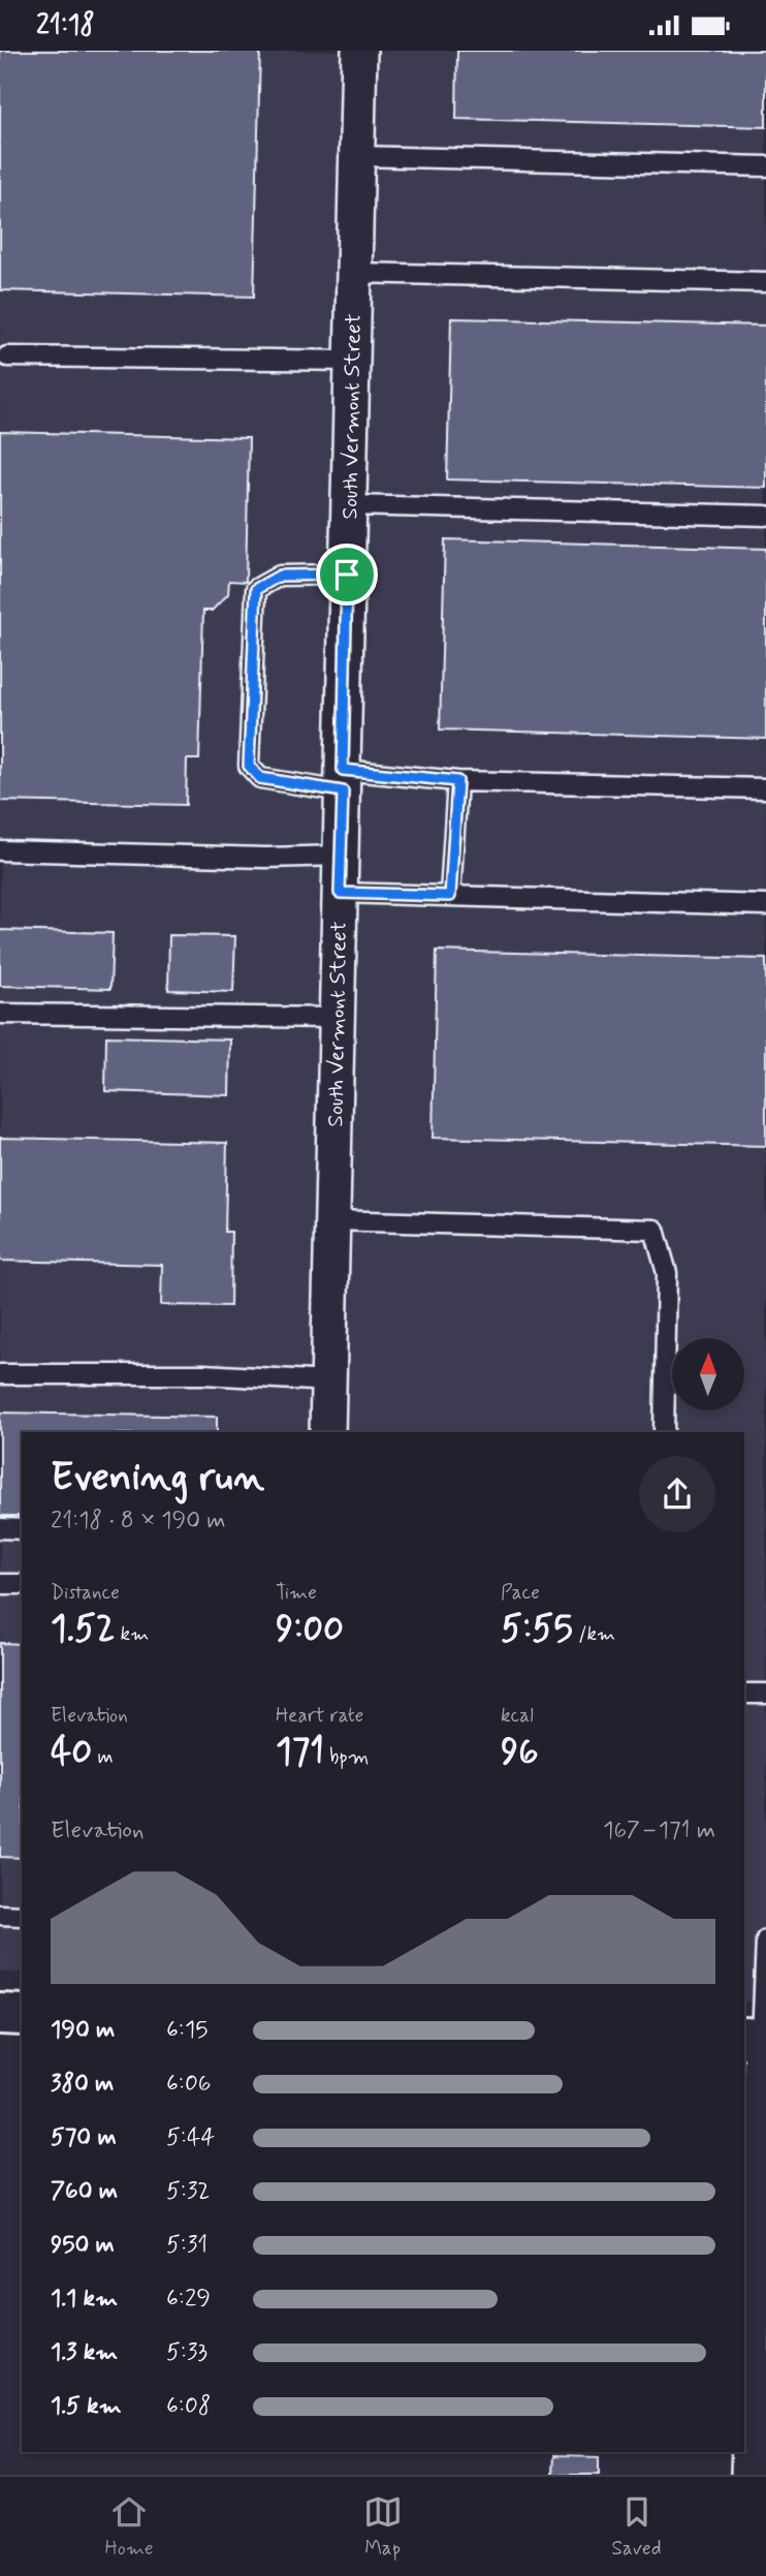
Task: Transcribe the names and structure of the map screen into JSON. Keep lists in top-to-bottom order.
{
  "streets": {
    "street": ["South Vermont Street"]
  },
  "north": "top",
  "page": {
    "status": "21:18",
    "heading": ["Evening run", "21:18 · 8 × 190 m"],
    "stats": [
      ["Distance", "1.52 km"],
      ["Time", "9:00"],
      ["Pace", "5:55 /km"],
      ["Elevation", "40 m"],
      ["Heart rate", "171 bpm"],
      ["kcal", "96"]
    ],
    "chart": ["Elevation", "167–171 m"],
    "list": [
      {
        "name": "190 m",
        "note": "6:15"
      },
      {
        "name": "380 m",
        "note": "6:06"
      },
      {
        "name": "570 m",
        "note": "5:44"
      },
      {
        "name": "760 m",
        "note": "5:32"
      },
      {
        "name": "950 m",
        "note": "5:31"
      },
      {
        "name": "1.1 km",
        "note": "6:29"
      },
      {
        "name": "1.3 km",
        "note": "5:33"
      },
      {
        "name": "1.5 km",
        "note": "6:08"
      }
    ],
    "tabs": ["Home", "Map", "Saved"]
  }
}
